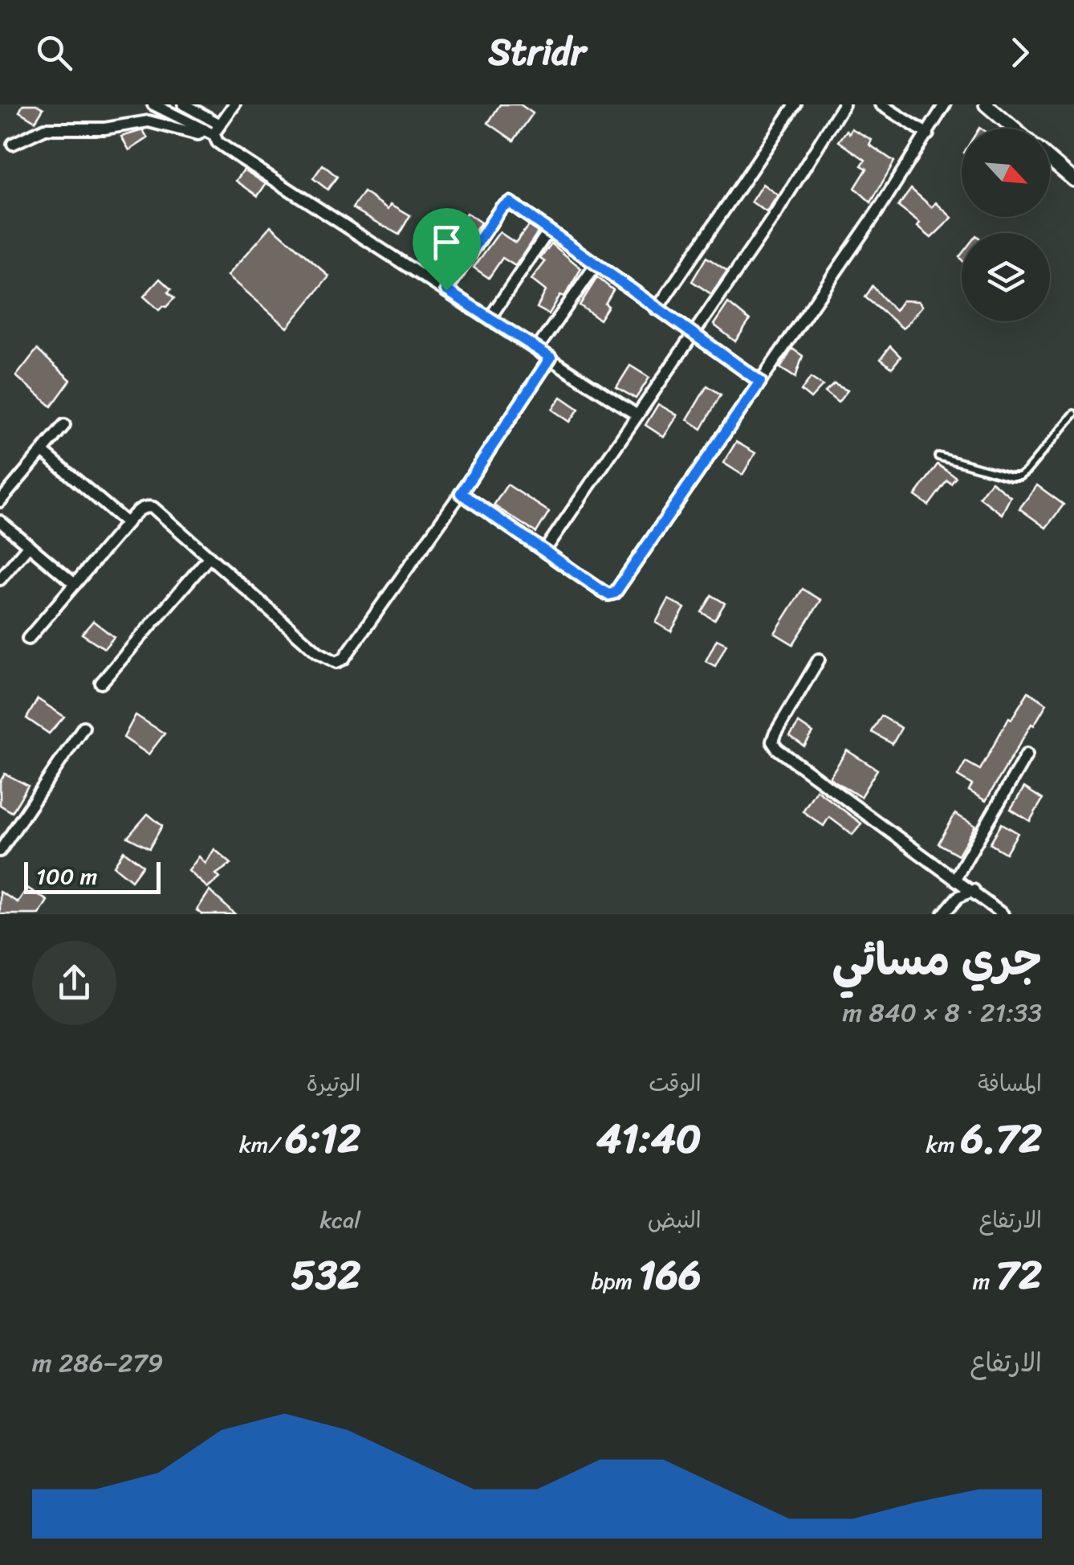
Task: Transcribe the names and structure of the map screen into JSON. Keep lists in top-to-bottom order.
{
  "scale_bar": "100 m",
  "north": "bottom right",
  "page": {
    "header": "Stridr",
    "scale": "100 m",
    "heading": ["جري مسائي", "21:33 · 8 × 840 m"],
    "stats": [
      ["المسافة", "6.72 km"],
      ["الوقت", "41:40"],
      ["الوتيرة", "6:12 /km"],
      ["الارتفاع", "72 m"],
      ["النبض", "166 bpm"],
      ["kcal", "532"]
    ],
    "chart": ["الارتفاع", "279–286 m"]
  }
}
